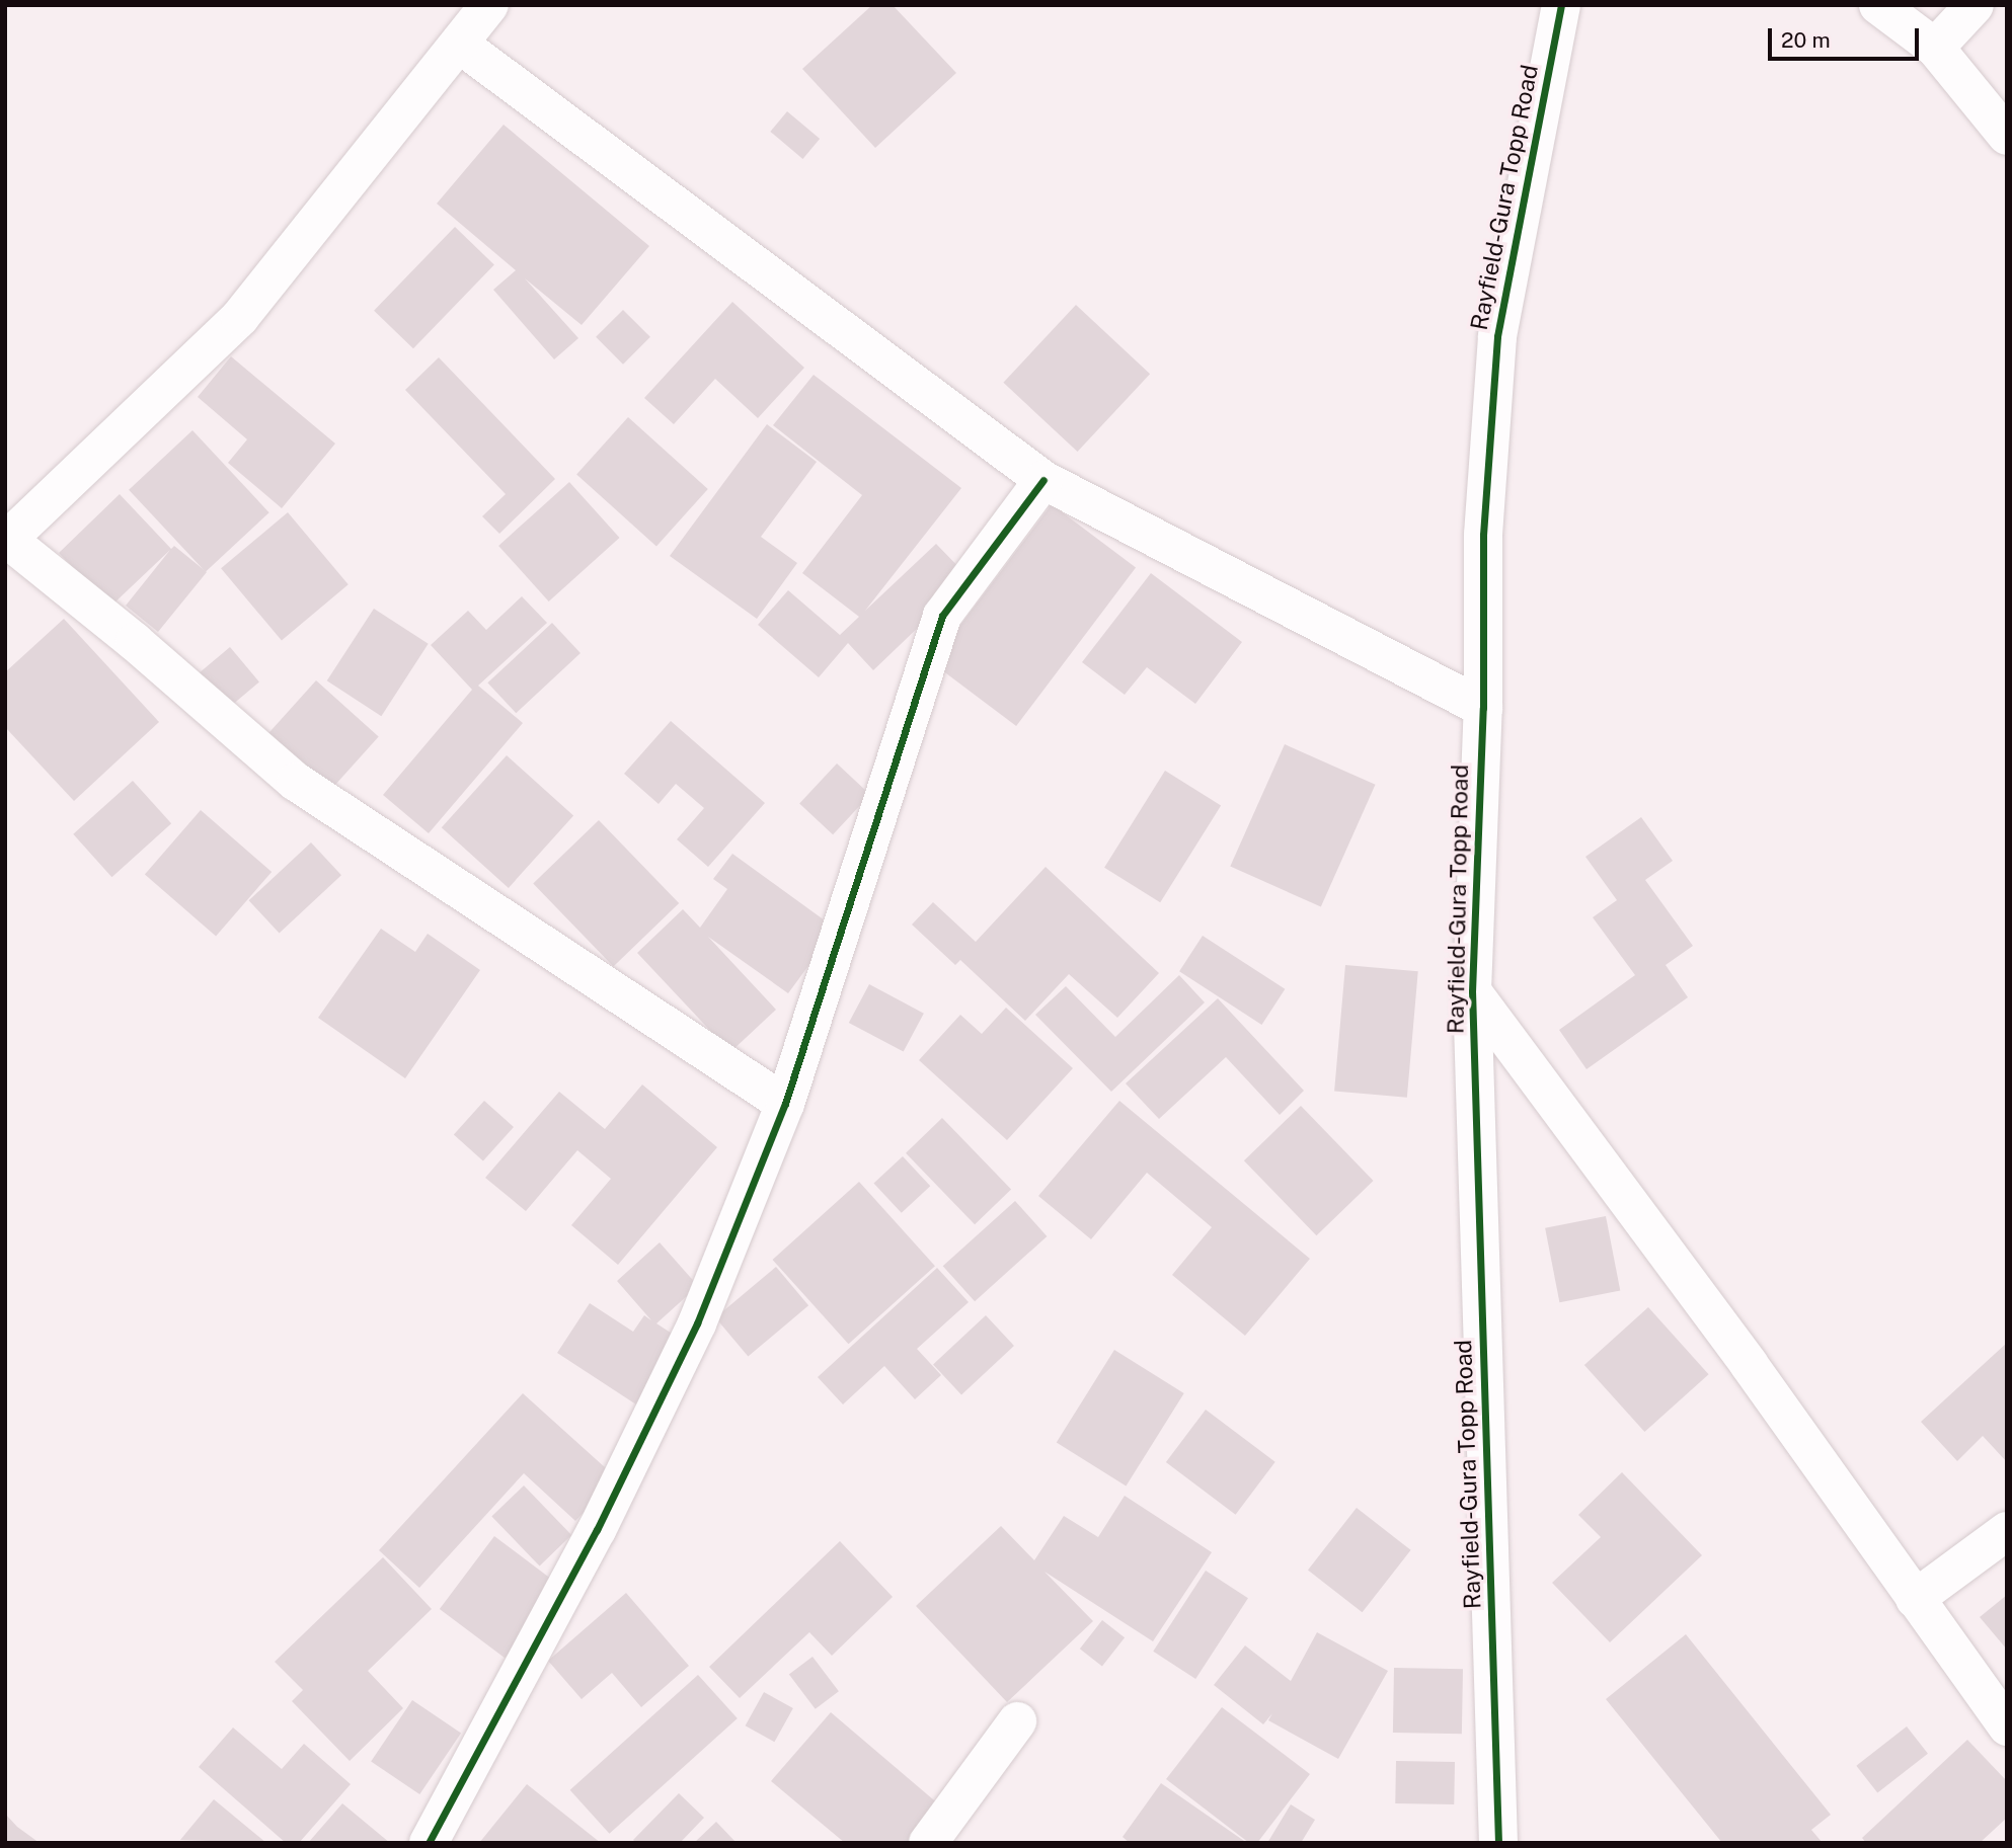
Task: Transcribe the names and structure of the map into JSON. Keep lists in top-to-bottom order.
{
  "streets": {
    "street": ["Rayfield-Gura Topp Road"]
  },
  "scale_bar": "20 m"
}
